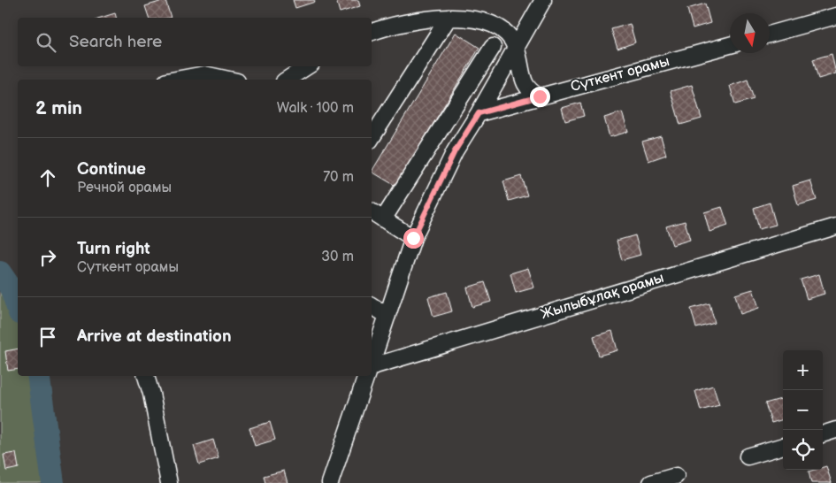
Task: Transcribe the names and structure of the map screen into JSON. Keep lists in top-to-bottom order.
{
  "streets": {
    "street": ["Сүткент орамы", "Жылыбұлақ орамы"]
  },
  "north": "bottom",
  "page": {
    "search": "Search here",
    "heading": ["2 min", "Walk · 100 m"],
    "list": [
      ["Continue", "Речной орамы", "70 m"],
      ["Turn right", "Сүткент орамы", "30 m"],
      "Arrive at destination"
    ],
    "map_buttons": ["+", "−"]
  }
}
